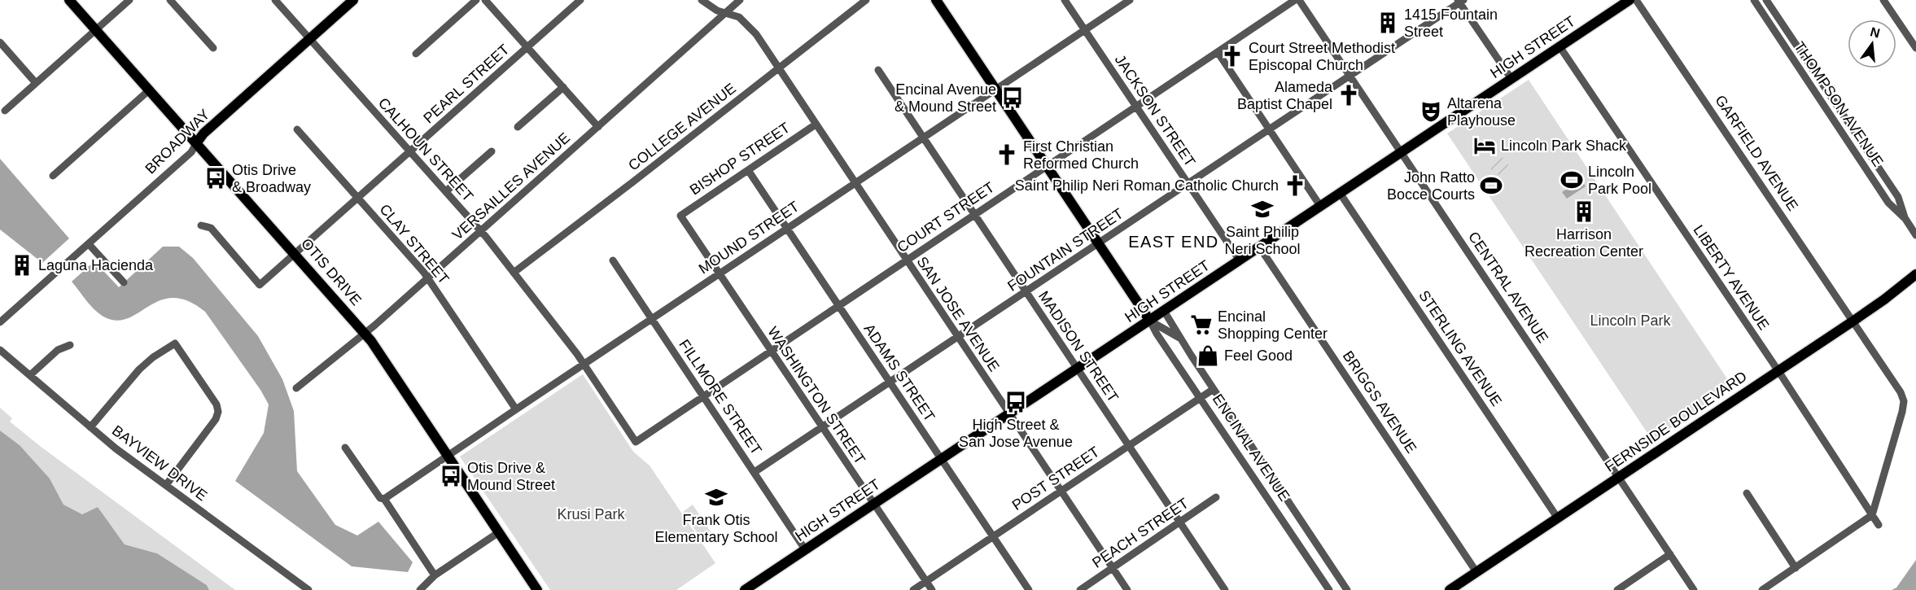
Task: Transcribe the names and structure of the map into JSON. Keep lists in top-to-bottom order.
{
  "streets": {
    "main road": [
      "HIGH STREET",
      "BROADWAY",
      "OTIS DRIVE",
      "FERNSIDE BOULEVARD",
      "ENCINAL AVENUE"
    ],
    "street": [
      "PEARL STREET",
      "THOMPSON AVENUE",
      "JACKSON STREET",
      "COLLEGE AVENUE",
      "CALHOUN STREET",
      "GARFIELD AVENUE",
      "BISHOP STREET",
      "VERSAILLES AVENUE",
      "COURT STREET",
      "MOUND STREET",
      "CLAY STREET",
      "FOUNTAIN STREET",
      "LIBERTY AVENUE",
      "CENTRAL AVENUE",
      "SAN JOSE AVENUE",
      "MADISON STREET",
      "STERLING AVENUE",
      "ADAMS STREET",
      "WASHINGTON STREET",
      "FILLMORE STREET",
      "BRIGGS AVENUE",
      "BAYVIEW DRIVE",
      "POST STREET",
      "PEACH STREET"
    ]
  },
  "crossings": [
    ["HIGH STREET", "JACKSON STREET"],
    ["HIGH STREET", "LIBERTY AVENUE"],
    ["HIGH STREET", "CENTRAL AVENUE"],
    ["HIGH STREET", "SAN JOSE AVENUE"],
    ["HIGH STREET", "MADISON STREET"],
    ["HIGH STREET", "STERLING AVENUE"],
    ["HIGH STREET", "ADAMS STREET"],
    ["HIGH STREET", "WASHINGTON STREET"],
    ["HIGH STREET", "FILLMORE STREET"],
    ["HIGH STREET", "BRIGGS AVENUE"],
    ["HIGH STREET", "ENCINAL AVENUE"],
    ["PEARL STREET", "CALHOUN STREET"],
    ["PEARL STREET", "CLAY STREET"],
    ["PEARL STREET", "OTIS DRIVE"],
    ["JACKSON STREET", "COURT STREET"],
    ["JACKSON STREET", "MOUND STREET"],
    ["JACKSON STREET", "FOUNTAIN STREET"],
    ["COLLEGE AVENUE", "CALHOUN STREET"],
    ["COLLEGE AVENUE", "SAN JOSE AVENUE"],
    ["BROADWAY", "CALHOUN STREET"],
    ["BROADWAY", "OTIS DRIVE"],
    ["CALHOUN STREET", "VERSAILLES AVENUE"],
    ["CALHOUN STREET", "COURT STREET"],
    ["CALHOUN STREET", "MOUND STREET"],
    ["GARFIELD AVENUE", "LIBERTY AVENUE"],
    ["GARFIELD AVENUE", "FERNSIDE BOULEVARD"],
    ["BISHOP STREET", "SAN JOSE AVENUE"],
    ["BISHOP STREET", "ADAMS STREET"],
    ["BISHOP STREET", "WASHINGTON STREET"],
    ["VERSAILLES AVENUE", "CLAY STREET"],
    ["VERSAILLES AVENUE", "OTIS DRIVE"],
    ["VERSAILLES AVENUE", "SAN JOSE AVENUE"],
    ["COURT STREET", "SAN JOSE AVENUE"],
    ["COURT STREET", "MADISON STREET"],
    ["COURT STREET", "ADAMS STREET"],
    ["COURT STREET", "WASHINGTON STREET"],
    ["COURT STREET", "FILLMORE STREET"],
    ["COURT STREET", "ENCINAL AVENUE"],
    ["MOUND STREET", "CLAY STREET"],
    ["MOUND STREET", "OTIS DRIVE"],
    ["MOUND STREET", "SAN JOSE AVENUE"],
    ["MOUND STREET", "MADISON STREET"],
    ["MOUND STREET", "ADAMS STREET"],
    ["MOUND STREET", "WASHINGTON STREET"],
    ["MOUND STREET", "FILLMORE STREET"],
    ["MOUND STREET", "ENCINAL AVENUE"],
    ["FOUNTAIN STREET", "CENTRAL AVENUE"],
    ["FOUNTAIN STREET", "SAN JOSE AVENUE"],
    ["FOUNTAIN STREET", "MADISON STREET"],
    ["FOUNTAIN STREET", "ADAMS STREET"],
    ["FOUNTAIN STREET", "WASHINGTON STREET"],
    ["FOUNTAIN STREET", "FILLMORE STREET"],
    ["FOUNTAIN STREET", "ENCINAL AVENUE"],
    ["LIBERTY AVENUE", "FERNSIDE BOULEVARD"],
    ["CENTRAL AVENUE", "FERNSIDE BOULEVARD"],
    ["SAN JOSE AVENUE", "POST STREET"],
    ["SAN JOSE AVENUE", "PEACH STREET"],
    ["MADISON STREET", "POST STREET"],
    ["MADISON STREET", "PEACH STREET"],
    ["STERLING AVENUE", "FERNSIDE BOULEVARD"],
    ["ADAMS STREET", "POST STREET"],
    ["WASHINGTON STREET", "POST STREET"],
    ["BRIGGS AVENUE", "FERNSIDE BOULEVARD"],
    ["ENCINAL AVENUE", "POST STREET"]
  ],
  "districts": ["EAST END"],
  "parks": ["Lincoln Park", "Krusi Park"],
  "places": {
    "building": ["1415 Fountain Street", "Harrison Recreation Center", "Laguna Hacienda"],
    "church": [
      "Court Street Methodist Episcopal Church",
      "Alameda Baptist Chapel",
      "First Christian Reformed Church",
      "Saint Philip Neri Roman Catholic Church"
    ],
    "bus stop": [
      "Encinal Avenue & Mound Street",
      "Otis Drive & Broadway",
      "High Street & San Jose Avenue",
      "Otis Drive & Mound Street"
    ],
    "theatre": ["Altarena Playhouse"],
    "hotel": ["Lincoln Park Shack"],
    "sports": ["Lincoln Park Pool", "John Ratto Bocce Courts"],
    "school or university": ["Saint Philip Neri School", "Frank Otis Elementary School"],
    "supermarket": ["Encinal Shopping Center"],
    "shop": ["Feel Good"]
  },
  "north": "top"
}
